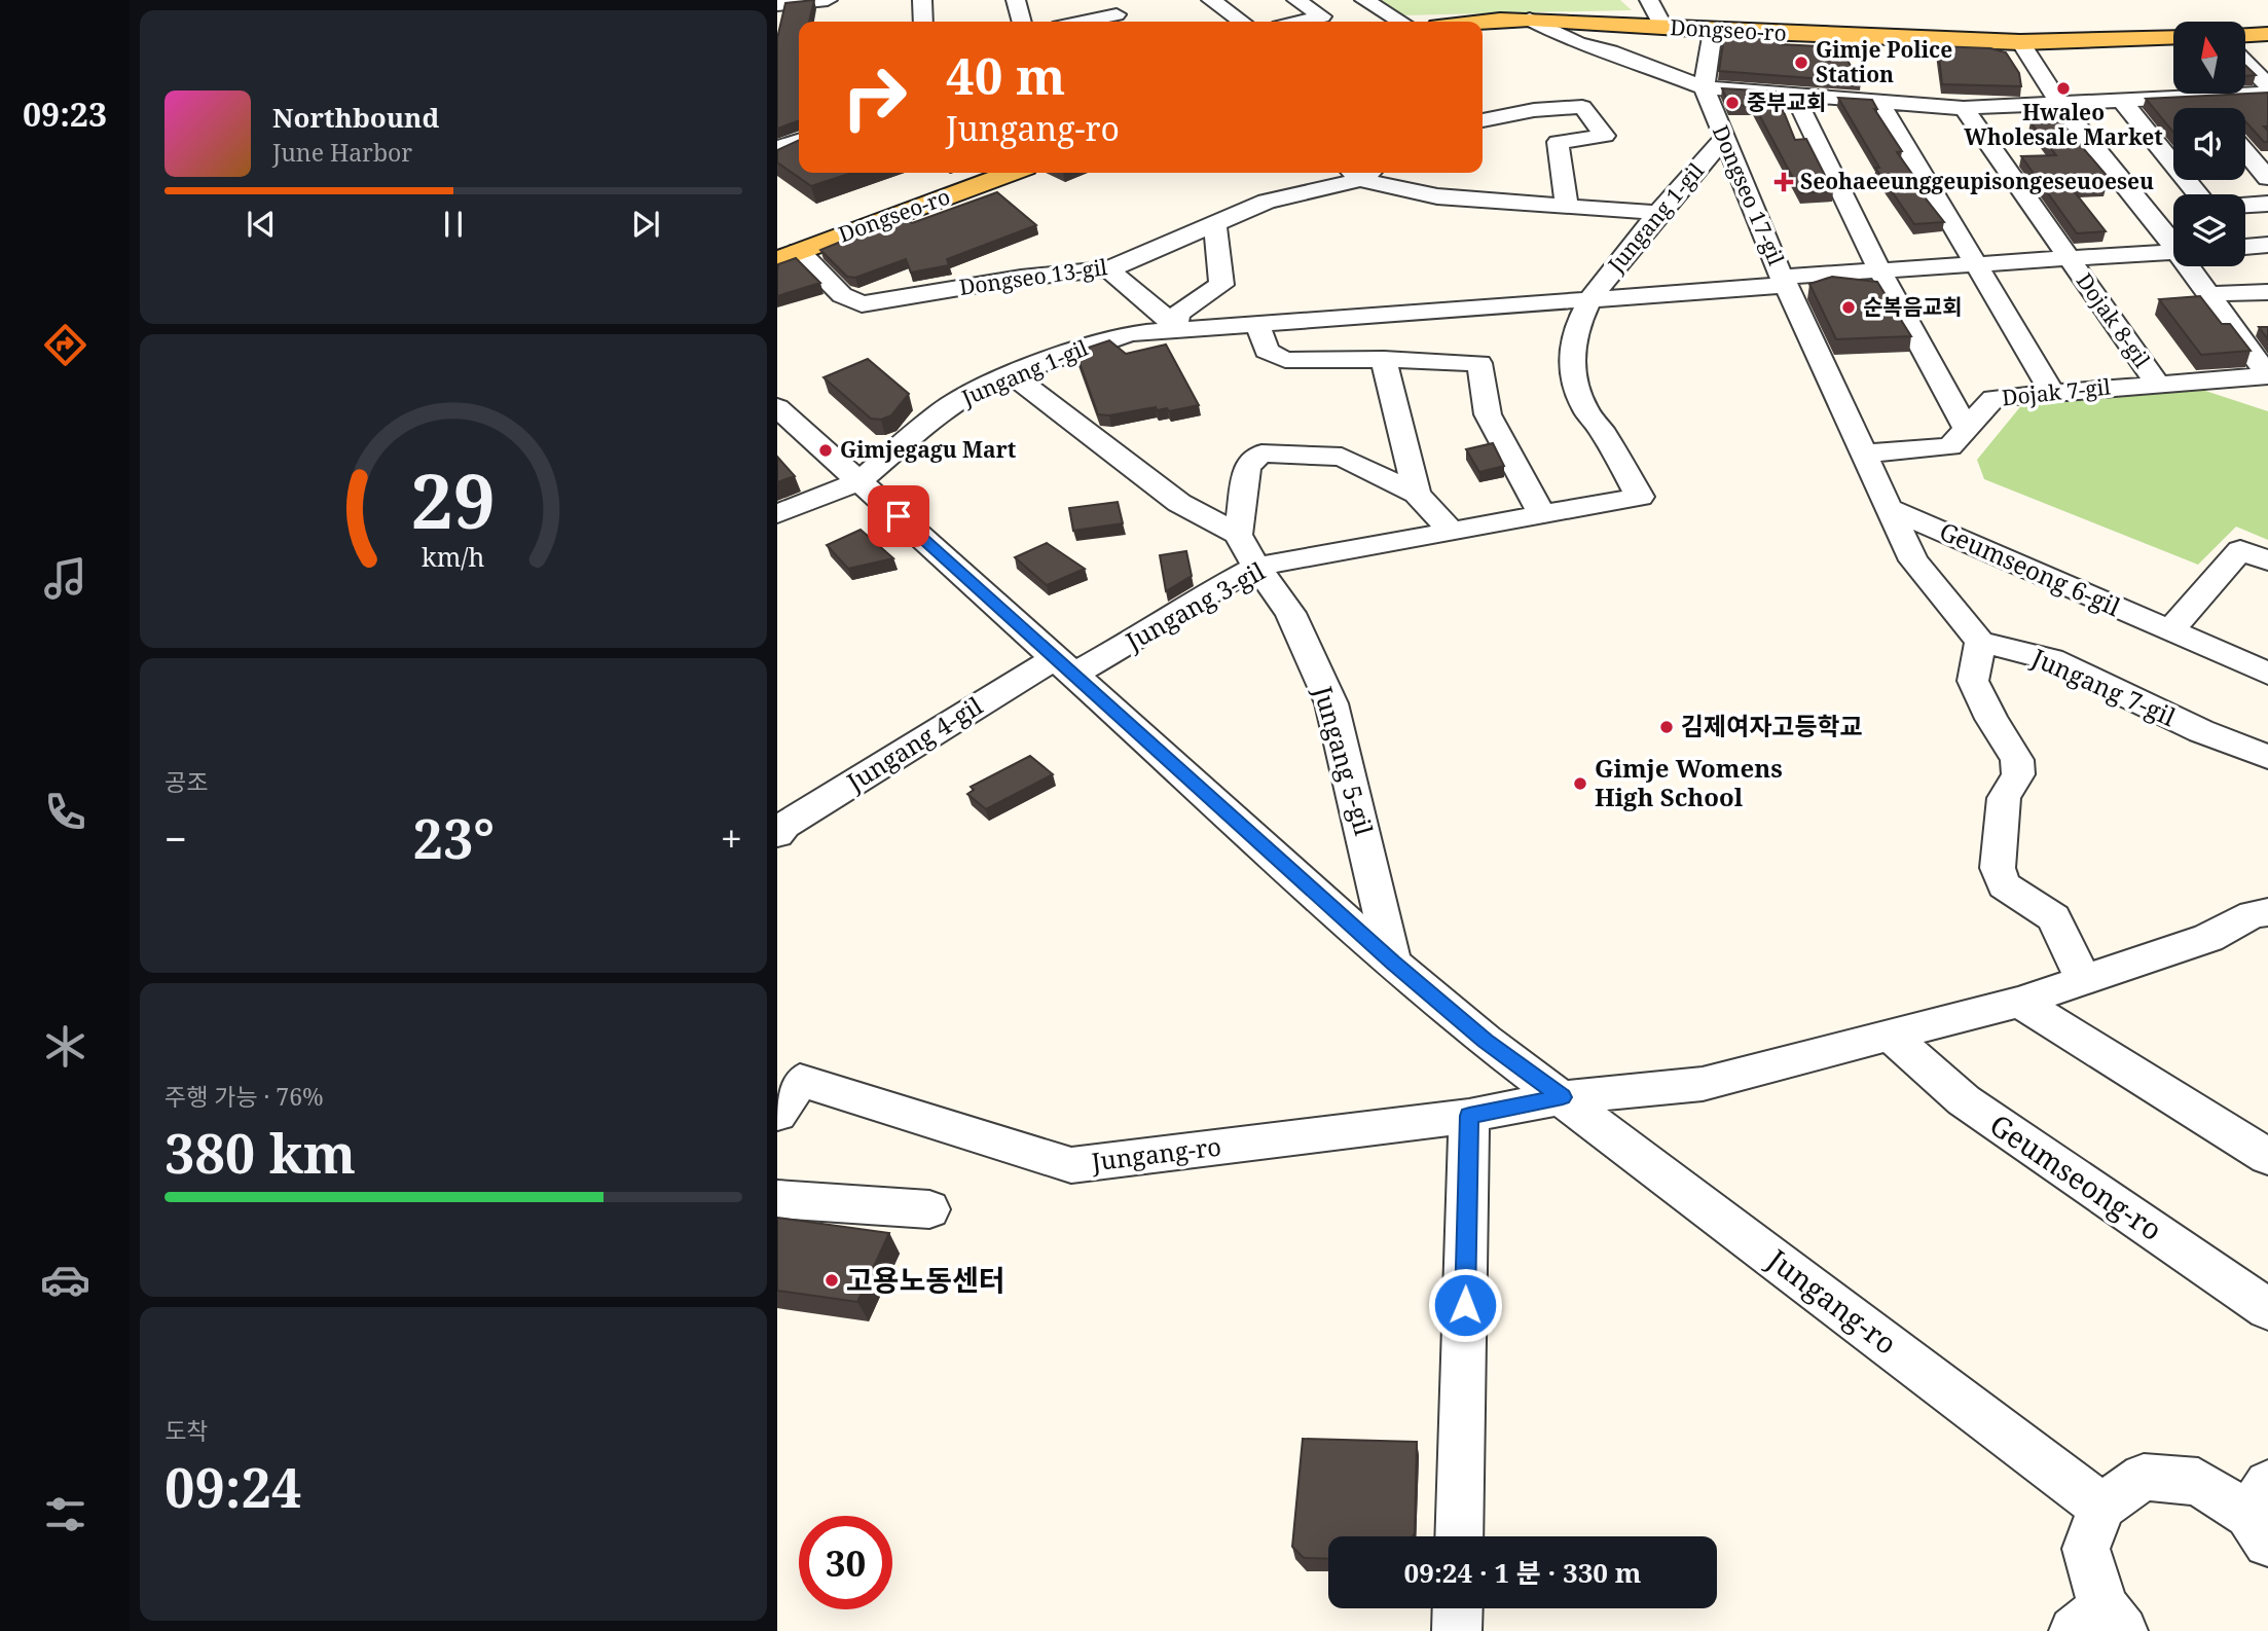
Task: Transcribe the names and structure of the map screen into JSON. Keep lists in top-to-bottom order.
{
  "streets": {
    "main road": ["Dongseo-ro"],
    "street": [
      "Dongseo 17-gil",
      "Jungang 1-gil",
      "Dongseo 13-gil",
      "Dojak 8-gil",
      "Dojak 7-gil",
      "Geumseong 6-gil",
      "Jungang 3-gil",
      "Jungang 7-gil",
      "Jungang 4-gil",
      "Jungang 5-gil",
      "Jungang-ro",
      "Geumseong-ro"
    ]
  },
  "crossings": [
    ["Dongseo-ro", "Dongseo 17-gil"],
    ["Dongseo-ro", "Dongseo 13-gil"],
    ["Dongseo-ro", "Dojak 8-gil"],
    ["Dongseo-ro", "Dojak 7-gil"],
    ["Dongseo 17-gil", "Jungang 1-gil"],
    ["Dongseo 17-gil", "Dojak 8-gil"],
    ["Dongseo 17-gil", "Geumseong 6-gil"],
    ["Jungang 1-gil", "Dojak 8-gil"],
    ["Jungang 1-gil", "Geumseong 6-gil"],
    ["Jungang 1-gil", "Jungang 3-gil"],
    ["Jungang 1-gil", "Jungang-ro"],
    ["Dojak 8-gil", "Dojak 7-gil"],
    ["Dojak 8-gil", "Geumseong 6-gil"],
    ["Dojak 7-gil", "Geumseong 6-gil"],
    ["Geumseong 6-gil", "Jungang 7-gil"],
    ["Jungang 3-gil", "Jungang 4-gil"],
    ["Jungang 3-gil", "Jungang 5-gil"],
    ["Jungang 3-gil", "Jungang-ro"],
    ["Jungang 4-gil", "Jungang-ro"],
    ["Jungang 5-gil", "Jungang-ro"]
  ],
  "places": {
    "other": [
      "Gimje Police Station",
      "Hwaleo Wholesale Market",
      "중부교회",
      "순복음교회",
      "Gimjegagu Mart",
      "김제여자고등학교",
      "Gimje Womens High School",
      "고용노동센터"
    ],
    "health": ["Seohaeeunggeupisongeseuoeseu"]
  },
  "north": "top",
  "page": {
    "tabs": "09:23",
    "turn": ["40 m", "Jungang-ro"],
    "song": ["Northbound", "June Harbor"],
    "tile": [
      "공조",
      ["주행 가능 · 76%", "380 km"],
      ["도착", "09:24"]
    ],
    "heat": ["−", "23°", "+"],
    "limit": "30",
    "trip": "09:24 · 1 분 · 330 m",
    "gauge": ["29", "km/h"]
  }
}
